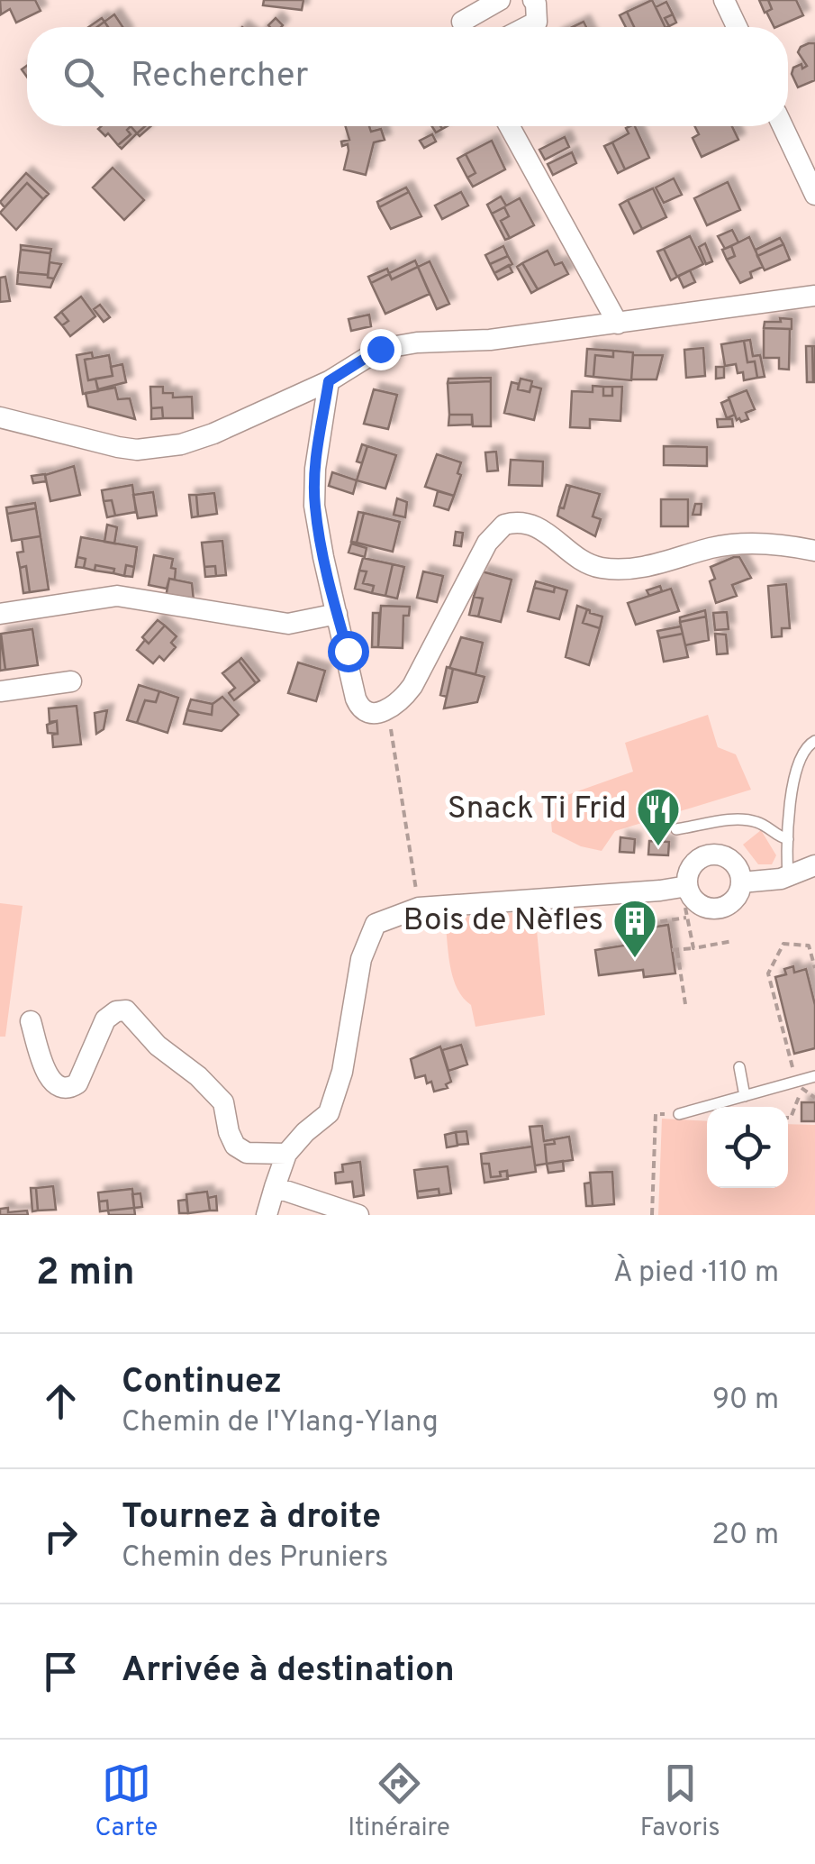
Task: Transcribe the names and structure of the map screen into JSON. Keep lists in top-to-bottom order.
{
  "places": {
    "restaurant": ["Snack Ti Frid"],
    "building": ["Bois de Nèfles"]
  },
  "page": {
    "search": "Rechercher",
    "heading": ["2 min", "À pied · 110 m"],
    "list": [
      ["Continuez", "Chemin de l'Ylang-Ylang", "90 m"],
      ["Tournez à droite", "Chemin des Pruniers", "20 m"],
      "Arrivée à destination"
    ],
    "nav": ["Carte", "Itinéraire", "Favoris"]
  }
}
